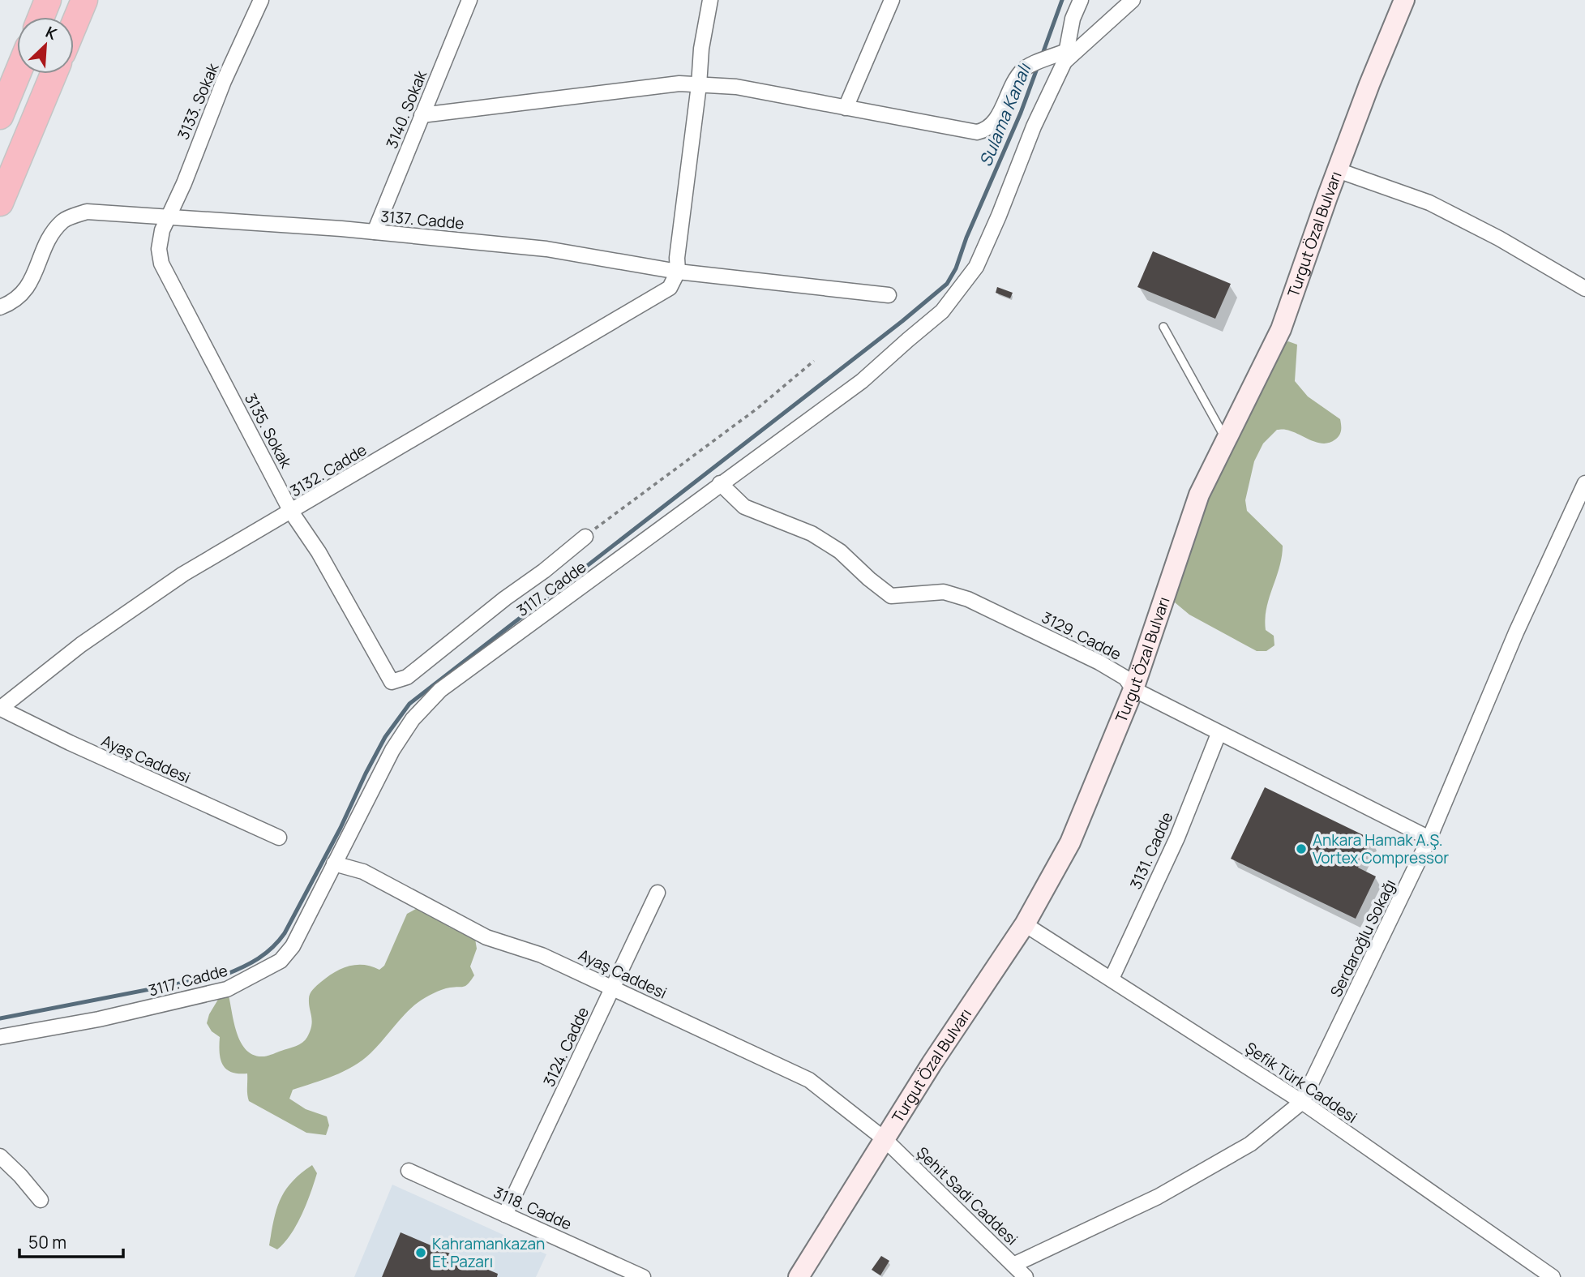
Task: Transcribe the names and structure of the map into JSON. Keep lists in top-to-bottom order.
{
  "streets": {
    "street": [
      "3133. Sokak",
      "3140. Sokak",
      "3137. Cadde",
      "Turgut Özal Bulvarı",
      "3135. Sokak",
      "3132. Cadde",
      "3117. Cadde",
      "3129. Cadde",
      "Ayaş Caddesi",
      "3131. Cadde",
      "Serdaroğlu Sokağı",
      "3124. Cadde",
      "Şefik Türk Caddesi",
      "Şehit Sadi Caddesi",
      "3118. Cadde"
    ]
  },
  "crossings": [
    ["3133. Sokak", "3137. Cadde"],
    ["3133. Sokak", "3135. Sokak"],
    ["3140. Sokak", "3137. Cadde"],
    ["3137. Cadde", "3135. Sokak"],
    ["3137. Cadde", "3132. Cadde"],
    ["Turgut Özal Bulvarı", "3129. Cadde"],
    ["Turgut Özal Bulvarı", "Ayaş Caddesi"],
    ["Turgut Özal Bulvarı", "Şefik Türk Caddesi"],
    ["Turgut Özal Bulvarı", "Şehit Sadi Caddesi"],
    ["3135. Sokak", "3132. Cadde"],
    ["3132. Cadde", "Ayaş Caddesi"],
    ["3117. Cadde", "3129. Cadde"],
    ["3117. Cadde", "Ayaş Caddesi"],
    ["3129. Cadde", "3131. Cadde"],
    ["3129. Cadde", "Serdaroğlu Sokağı"],
    ["Ayaş Caddesi", "3124. Cadde"],
    ["Ayaş Caddesi", "Şehit Sadi Caddesi"],
    ["3131. Cadde", "Şefik Türk Caddesi"],
    ["Serdaroğlu Sokağı", "Şefik Türk Caddesi"],
    ["Serdaroğlu Sokağı", "Şehit Sadi Caddesi"],
    ["3124. Cadde", "3118. Cadde"]
  ],
  "water": ["Sulama Kanalı"],
  "places": ["Ankara Hamak A.Ş. Vortex Compressor", "Kahramankazan Et Pazarı"],
  "scale_bar": "50 m",
  "north": "top right"
}
